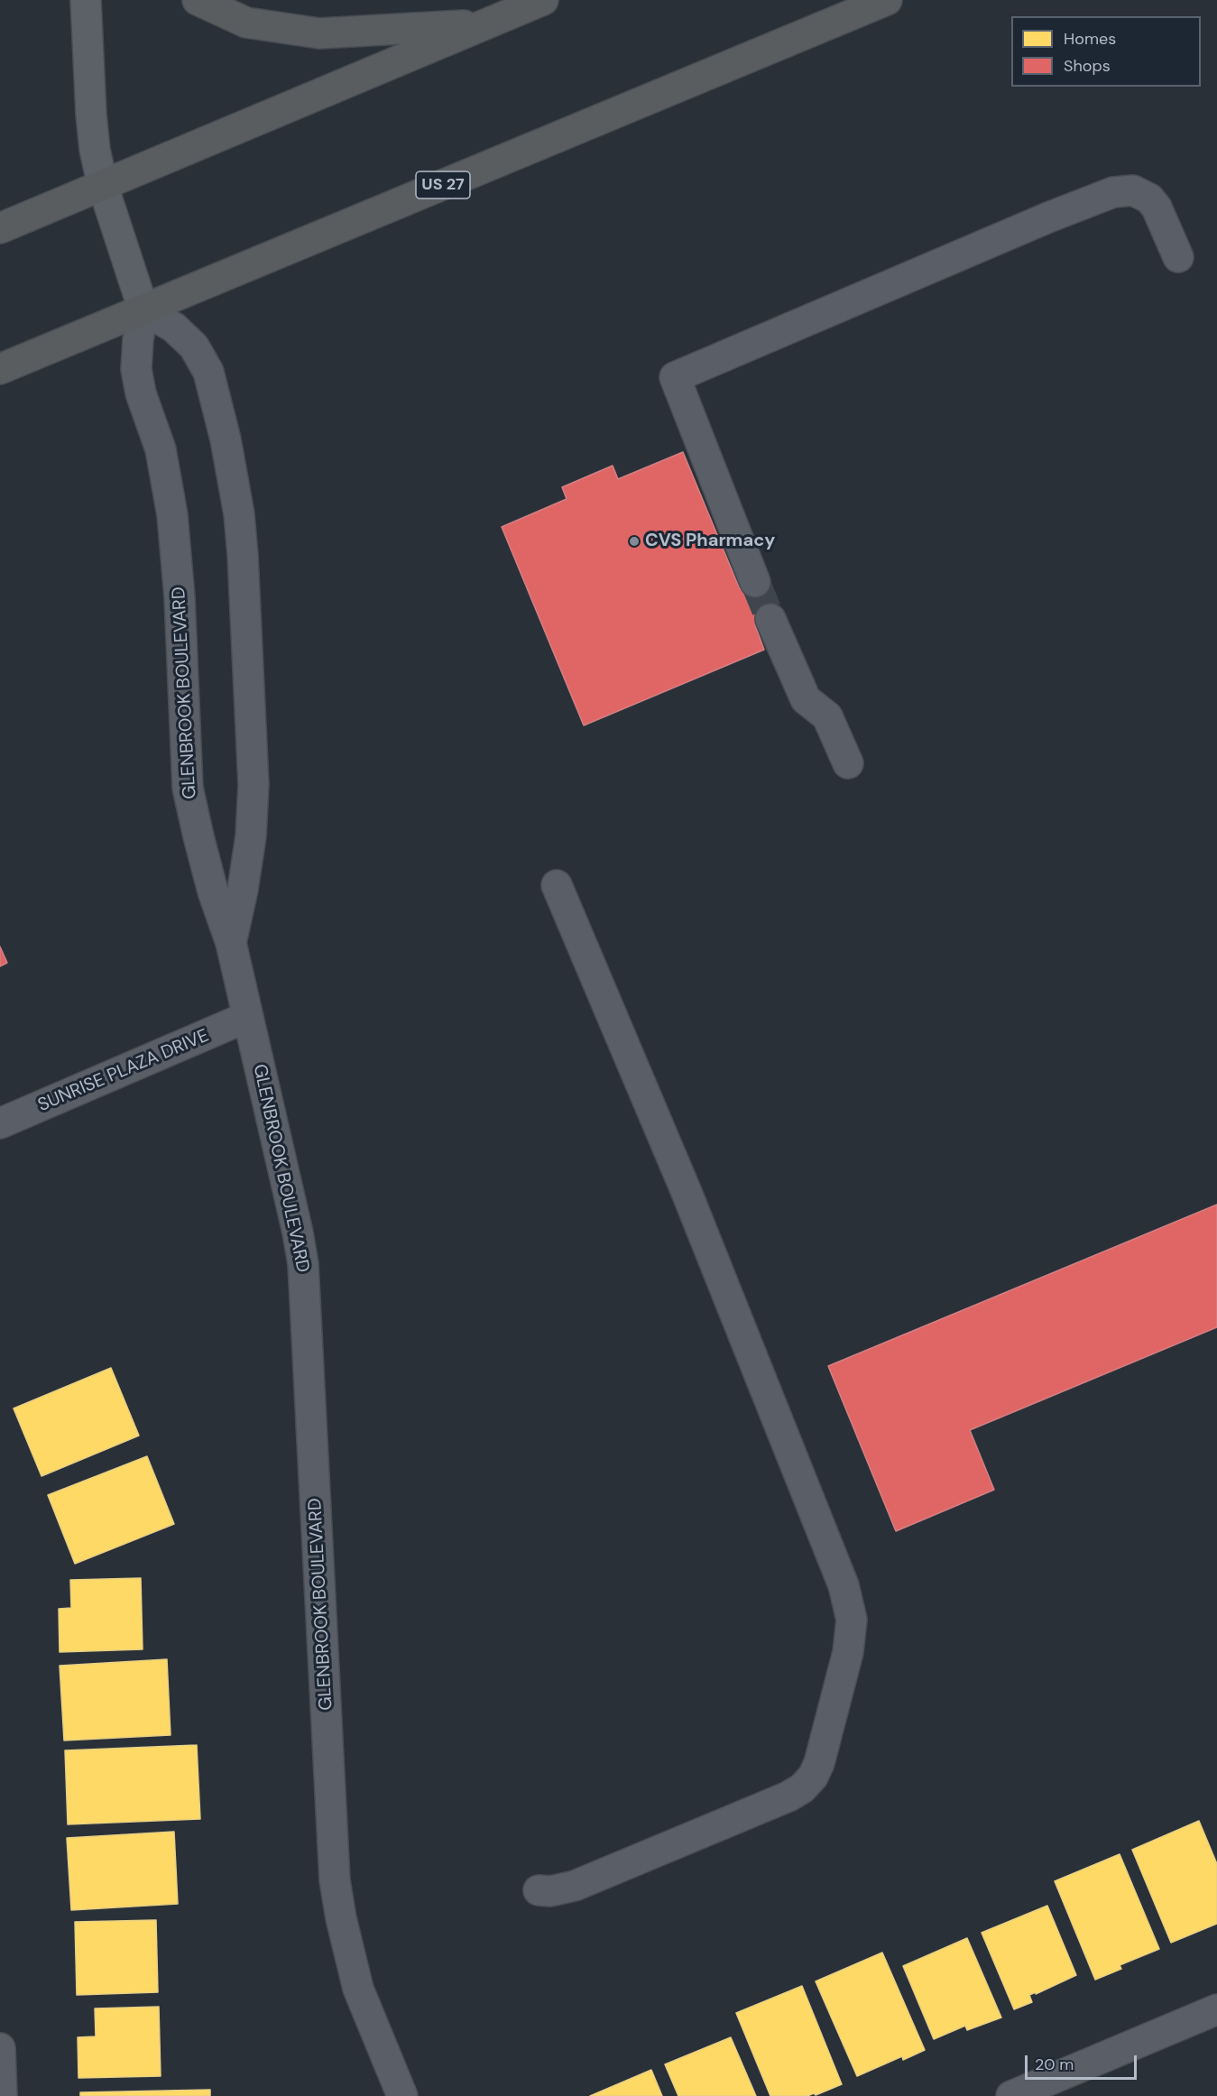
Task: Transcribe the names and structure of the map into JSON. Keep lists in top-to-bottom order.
{
  "streets": {
    "highway": ["US 27"],
    "street": ["GLENBROOK BOULEVARD", "SUNRISE PLAZA DRIVE"]
  },
  "crossings": [
    ["US 27", "GLENBROOK BOULEVARD"],
    ["GLENBROOK BOULEVARD", "SUNRISE PLAZA DRIVE"]
  ],
  "places": ["CVS Pharmacy"],
  "legend": ["Homes", "Shops"],
  "scale_bar": "20 m"
}
